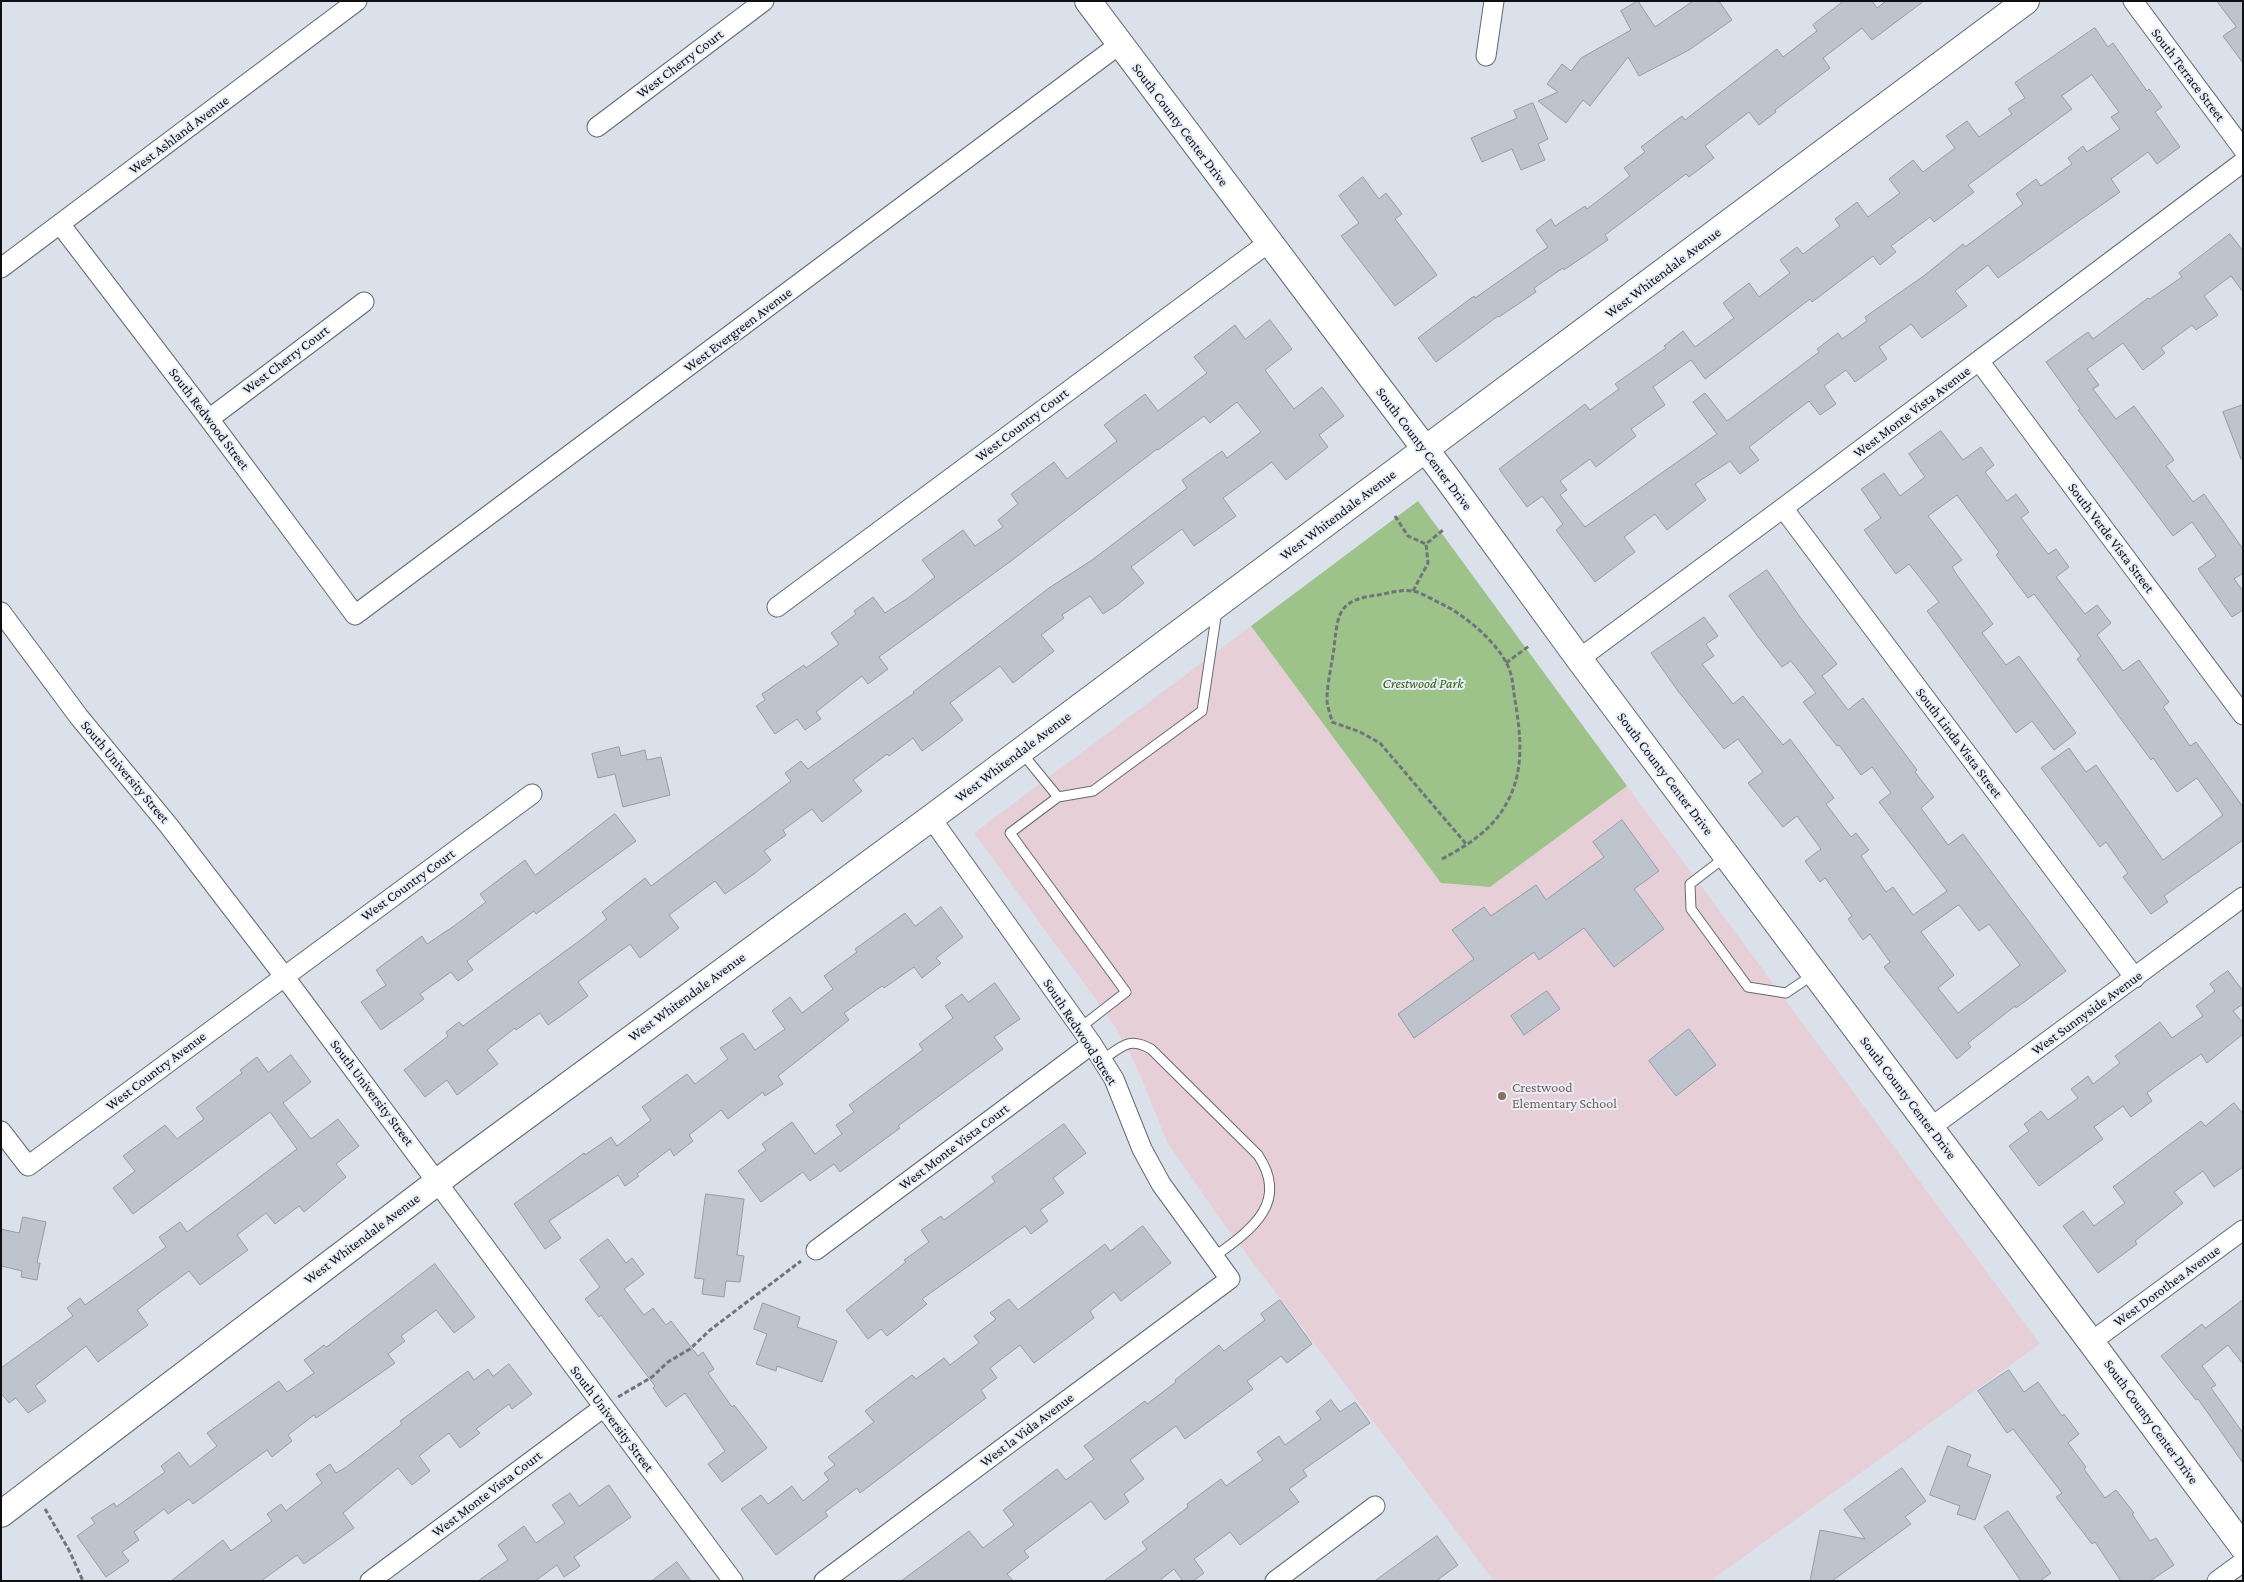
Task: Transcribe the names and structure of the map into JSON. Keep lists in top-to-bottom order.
{
  "streets": {
    "street": [
      "West Cherry Court",
      "South Terrace Street",
      "South County Center Drive",
      "West Ashland Avenue",
      "West Whitendale Avenue",
      "West Evergreen Avenue",
      "West Monte Vista Avenue",
      "South Redwood Street",
      "West Country Court",
      "South Verde Vista Street",
      "South Linda Vista Street",
      "South University Street",
      "West Sunnyside Avenue",
      "West Country Avenue",
      "West Monte Vista Court",
      "West Dorothea Avenue",
      "West la Vida Avenue"
    ]
  },
  "crossings": [
    ["West Cherry Court", "South Redwood Street"],
    ["South County Center Drive", "West Whitendale Avenue"],
    ["South County Center Drive", "West Evergreen Avenue"],
    ["South County Center Drive", "West Monte Vista Avenue"],
    ["South County Center Drive", "West Country Court"],
    ["South County Center Drive", "West Sunnyside Avenue"],
    ["South County Center Drive", "West Dorothea Avenue"],
    ["West Ashland Avenue", "South Redwood Street"],
    ["West Whitendale Avenue", "South Redwood Street"],
    ["West Whitendale Avenue", "South University Street"],
    ["West Evergreen Avenue", "South Redwood Street"],
    ["West Monte Vista Avenue", "South Verde Vista Street"],
    ["West Monte Vista Avenue", "South Linda Vista Street"],
    ["South Redwood Street", "West Monte Vista Court"],
    ["South Redwood Street", "West la Vida Avenue"],
    ["West Country Court", "South University Street"],
    ["West Country Court", "West Country Avenue"],
    ["South Linda Vista Street", "West Sunnyside Avenue"],
    ["South University Street", "West Country Avenue"],
    ["South University Street", "West Monte Vista Court"]
  ],
  "parks": ["Crestwood Park"],
  "places": ["Crestwood Elementary School"]
}
